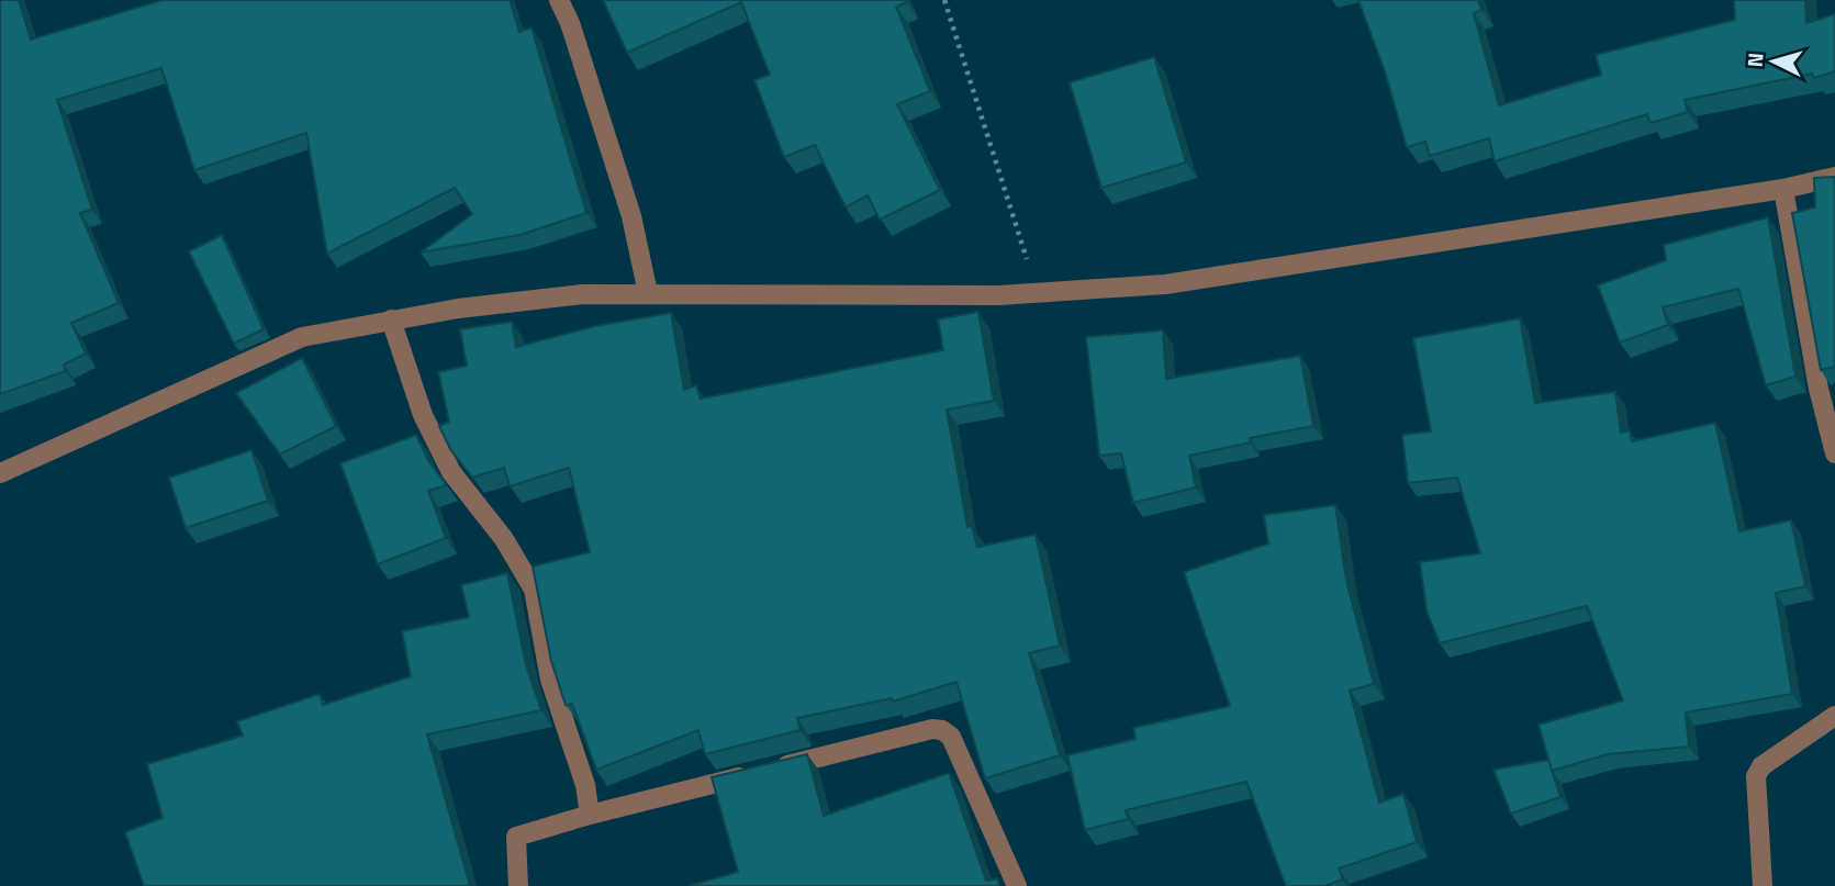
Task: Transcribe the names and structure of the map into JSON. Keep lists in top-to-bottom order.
{
  "north": "left"
}
